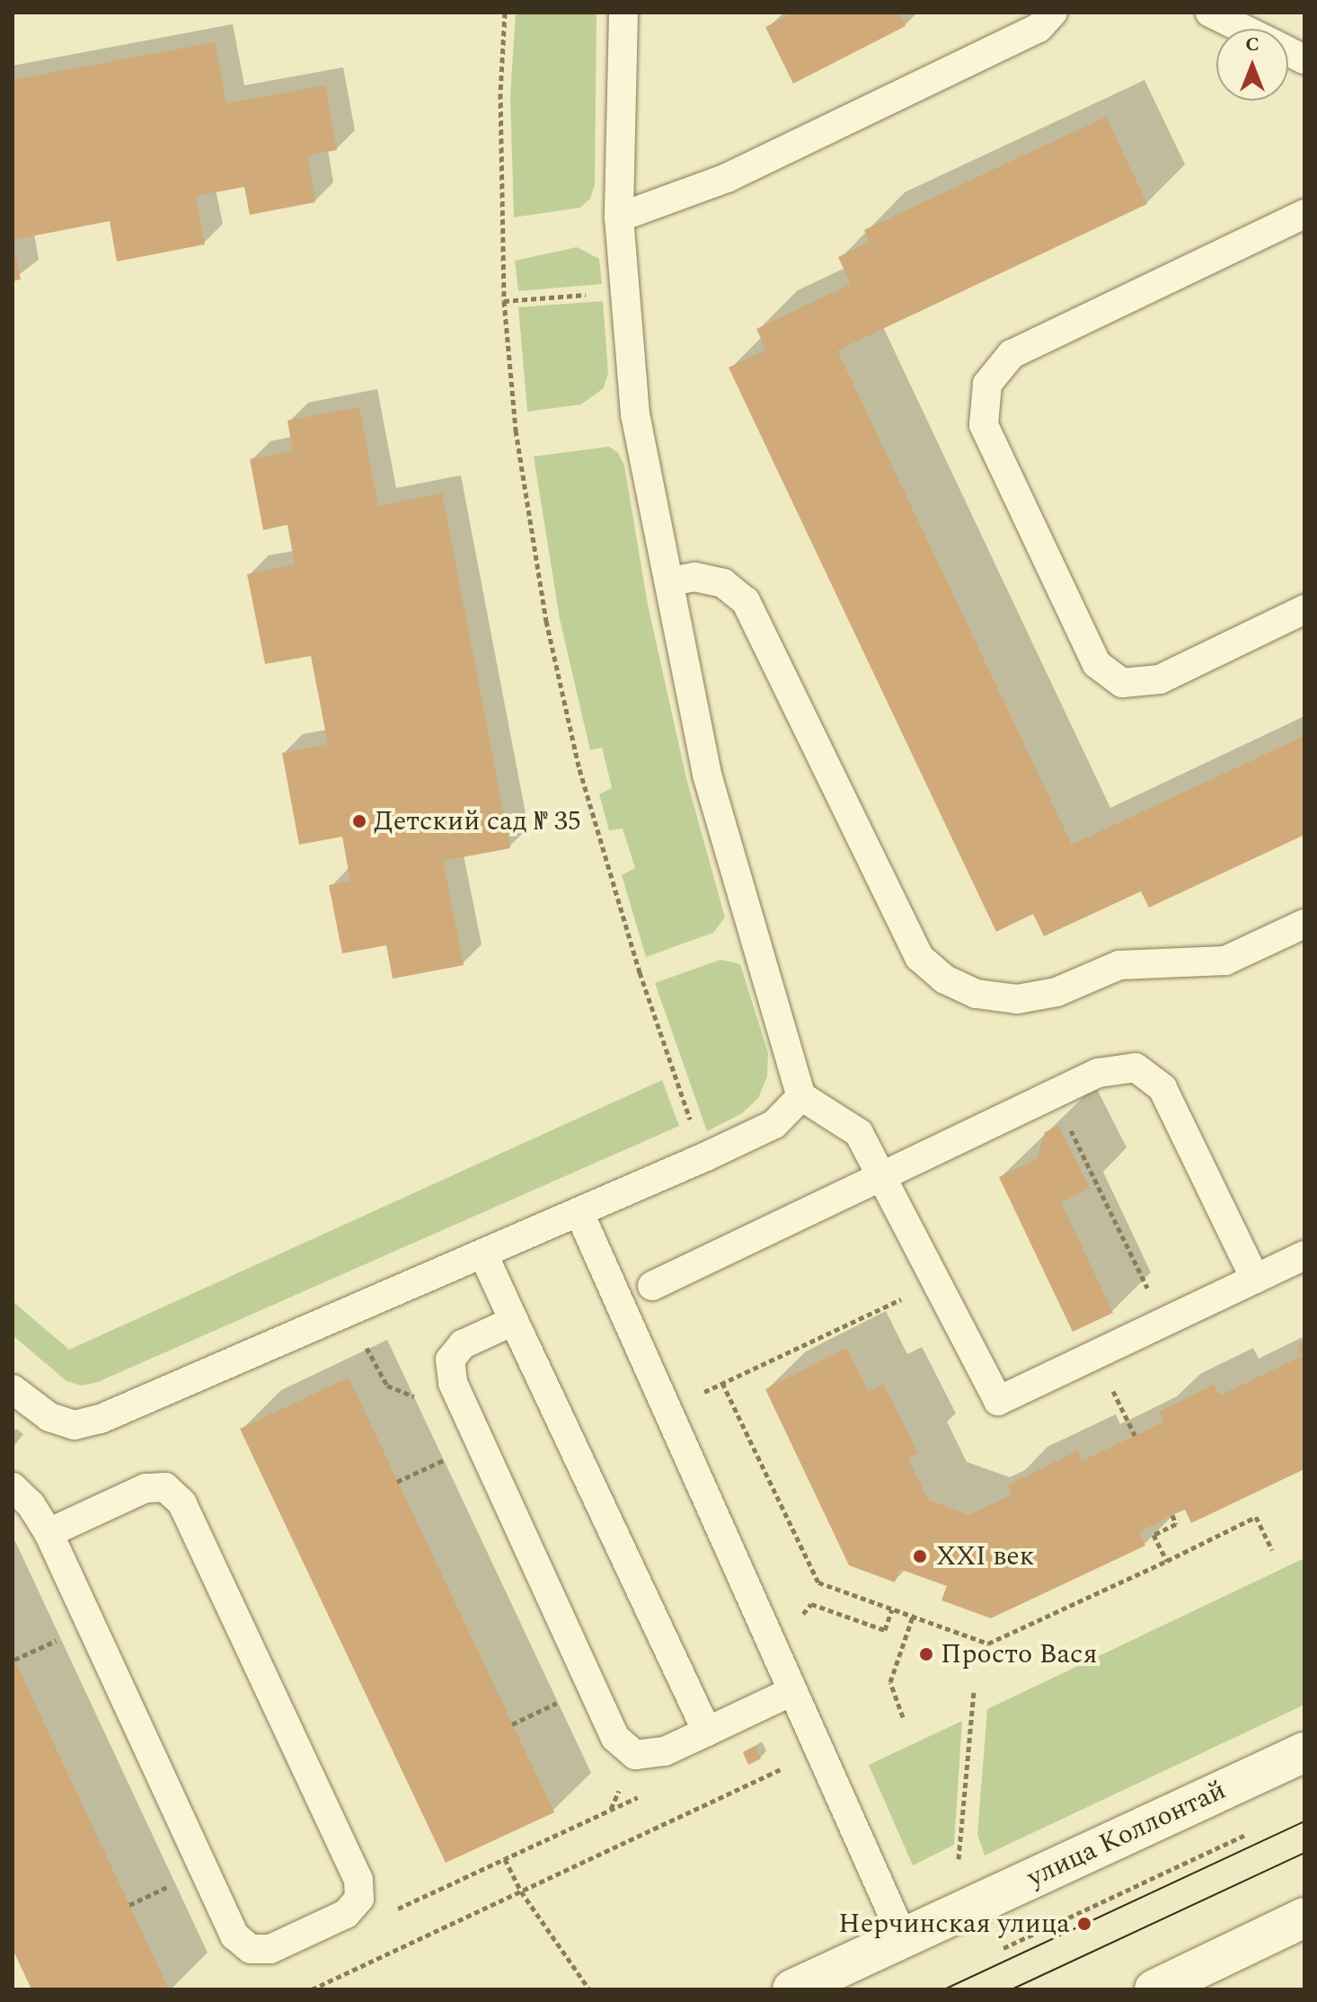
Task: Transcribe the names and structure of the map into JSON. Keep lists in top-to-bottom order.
{
  "streets": {
    "main road": ["улица Коллонтай"]
  },
  "places": [
    "Детский сад № 35",
    "XXI век",
    "Просто Вася",
    "Нерчинская улица"
  ],
  "north": "top"
}
